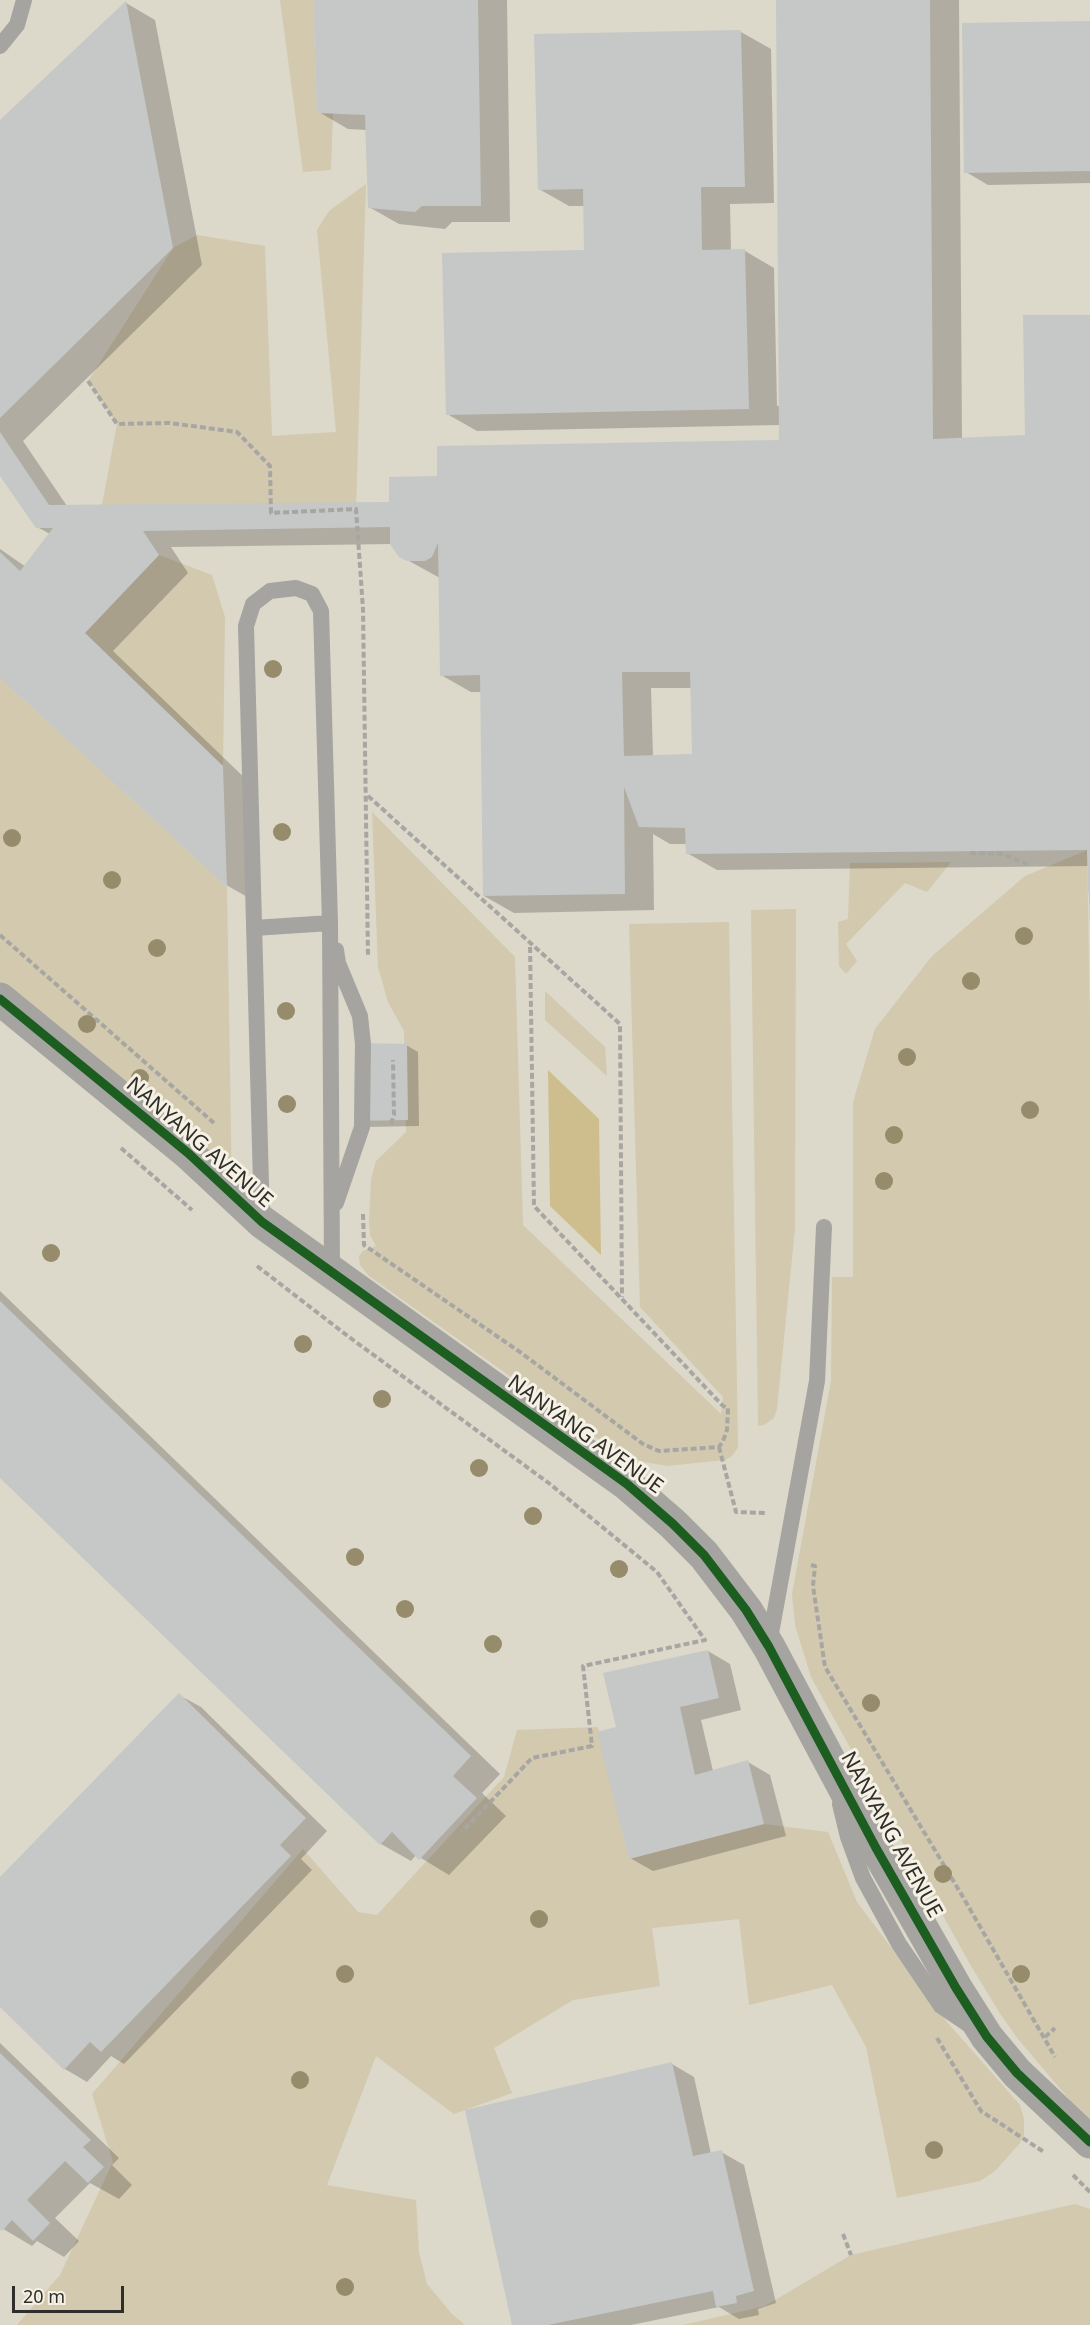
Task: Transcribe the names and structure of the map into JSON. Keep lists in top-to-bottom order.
{
  "streets": {
    "street": ["NANYANG AVENUE"]
  },
  "scale_bar": "20 m"
}
